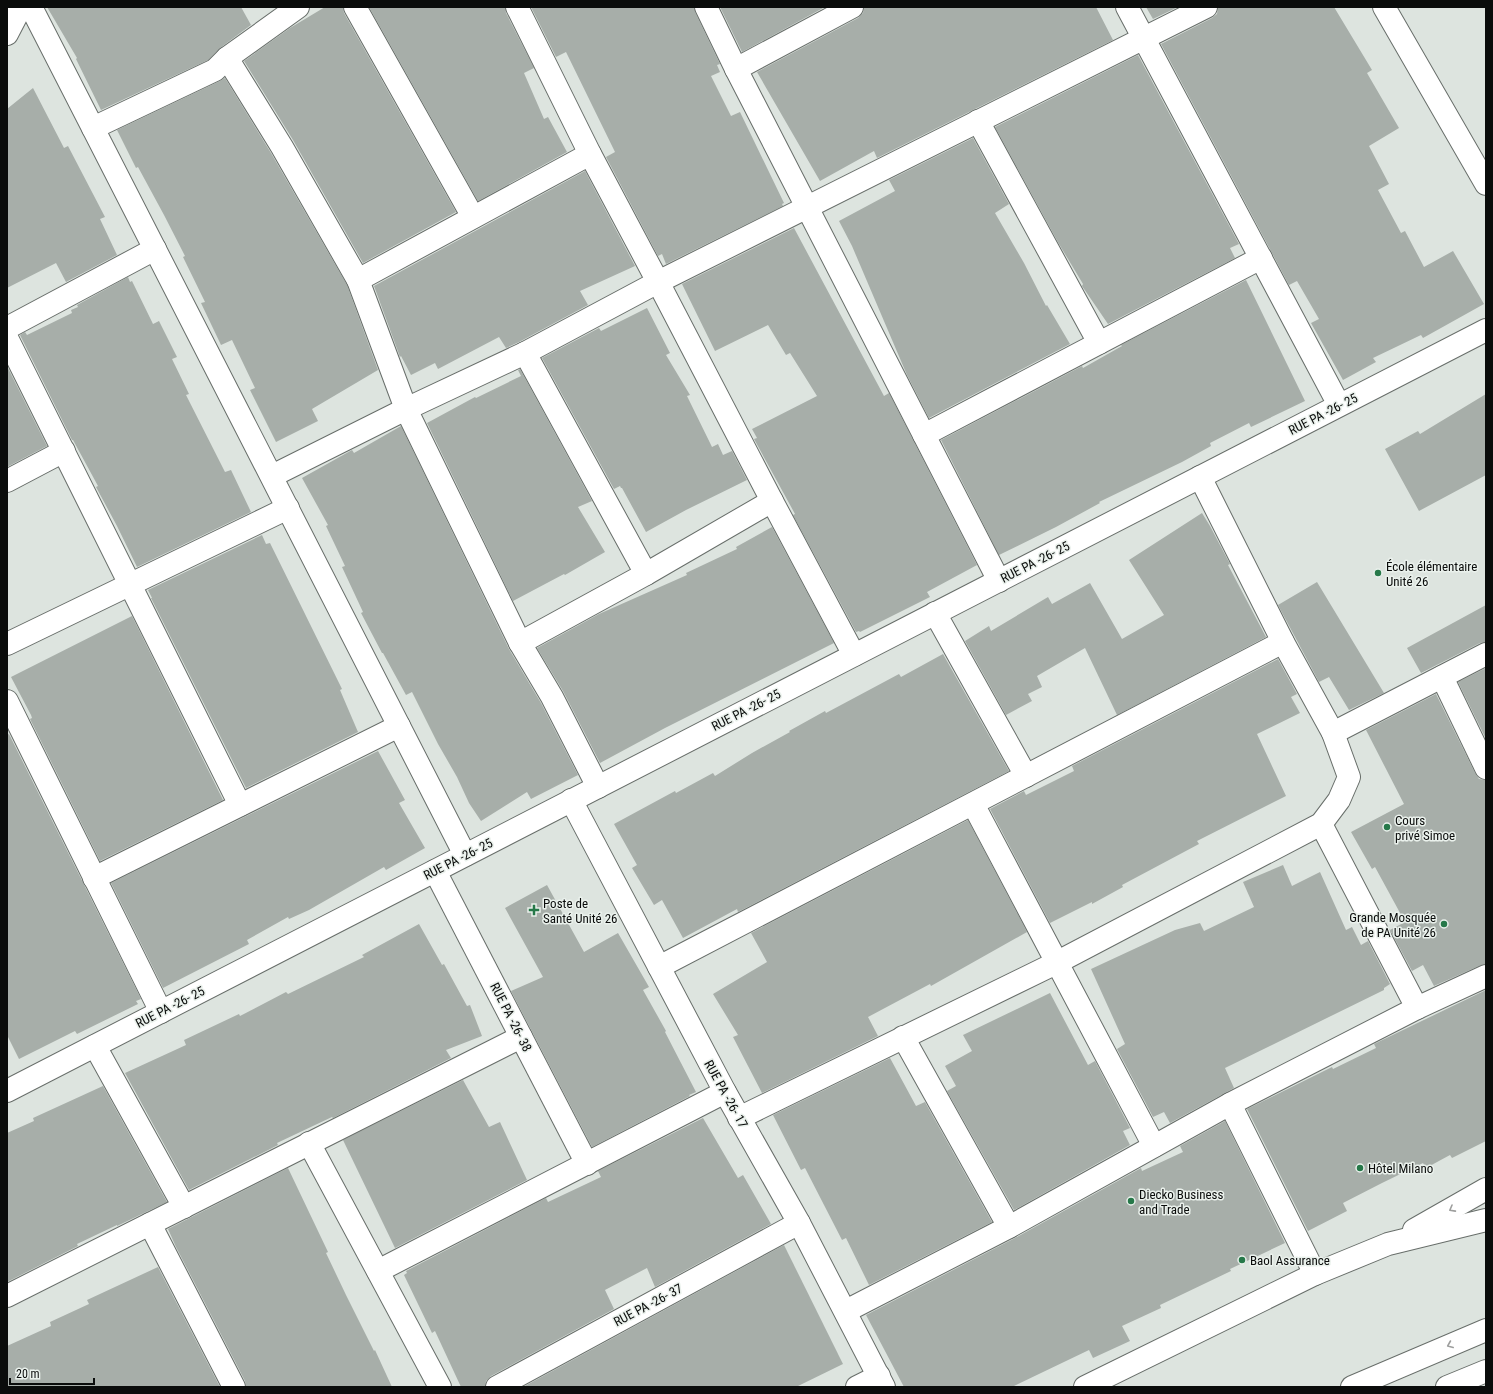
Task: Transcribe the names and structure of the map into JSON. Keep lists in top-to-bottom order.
{
  "streets": {
    "main road": [
      "RUE PA -26- 25",
      "RUE PA -26- 38",
      "RUE PA -26- 17",
      "RUE PA -26- 37"
    ]
  },
  "crossings": [
    ["RUE PA -26- 25", "RUE PA -26- 38"],
    ["RUE PA -26- 25", "RUE PA -26- 17"],
    ["RUE PA -26- 17", "RUE PA -26- 37"]
  ],
  "places": {
    "other": [
      "École élémentaire Unité 26",
      "Cours privé Simoe",
      "Grande Mosquée de PA Unité 26",
      "Hôtel Milano",
      "Diecko Business and Trade",
      "Baol Assurance"
    ],
    "health": ["Poste de Santé Unité 26"]
  },
  "scale_bar": "20 m"
}
